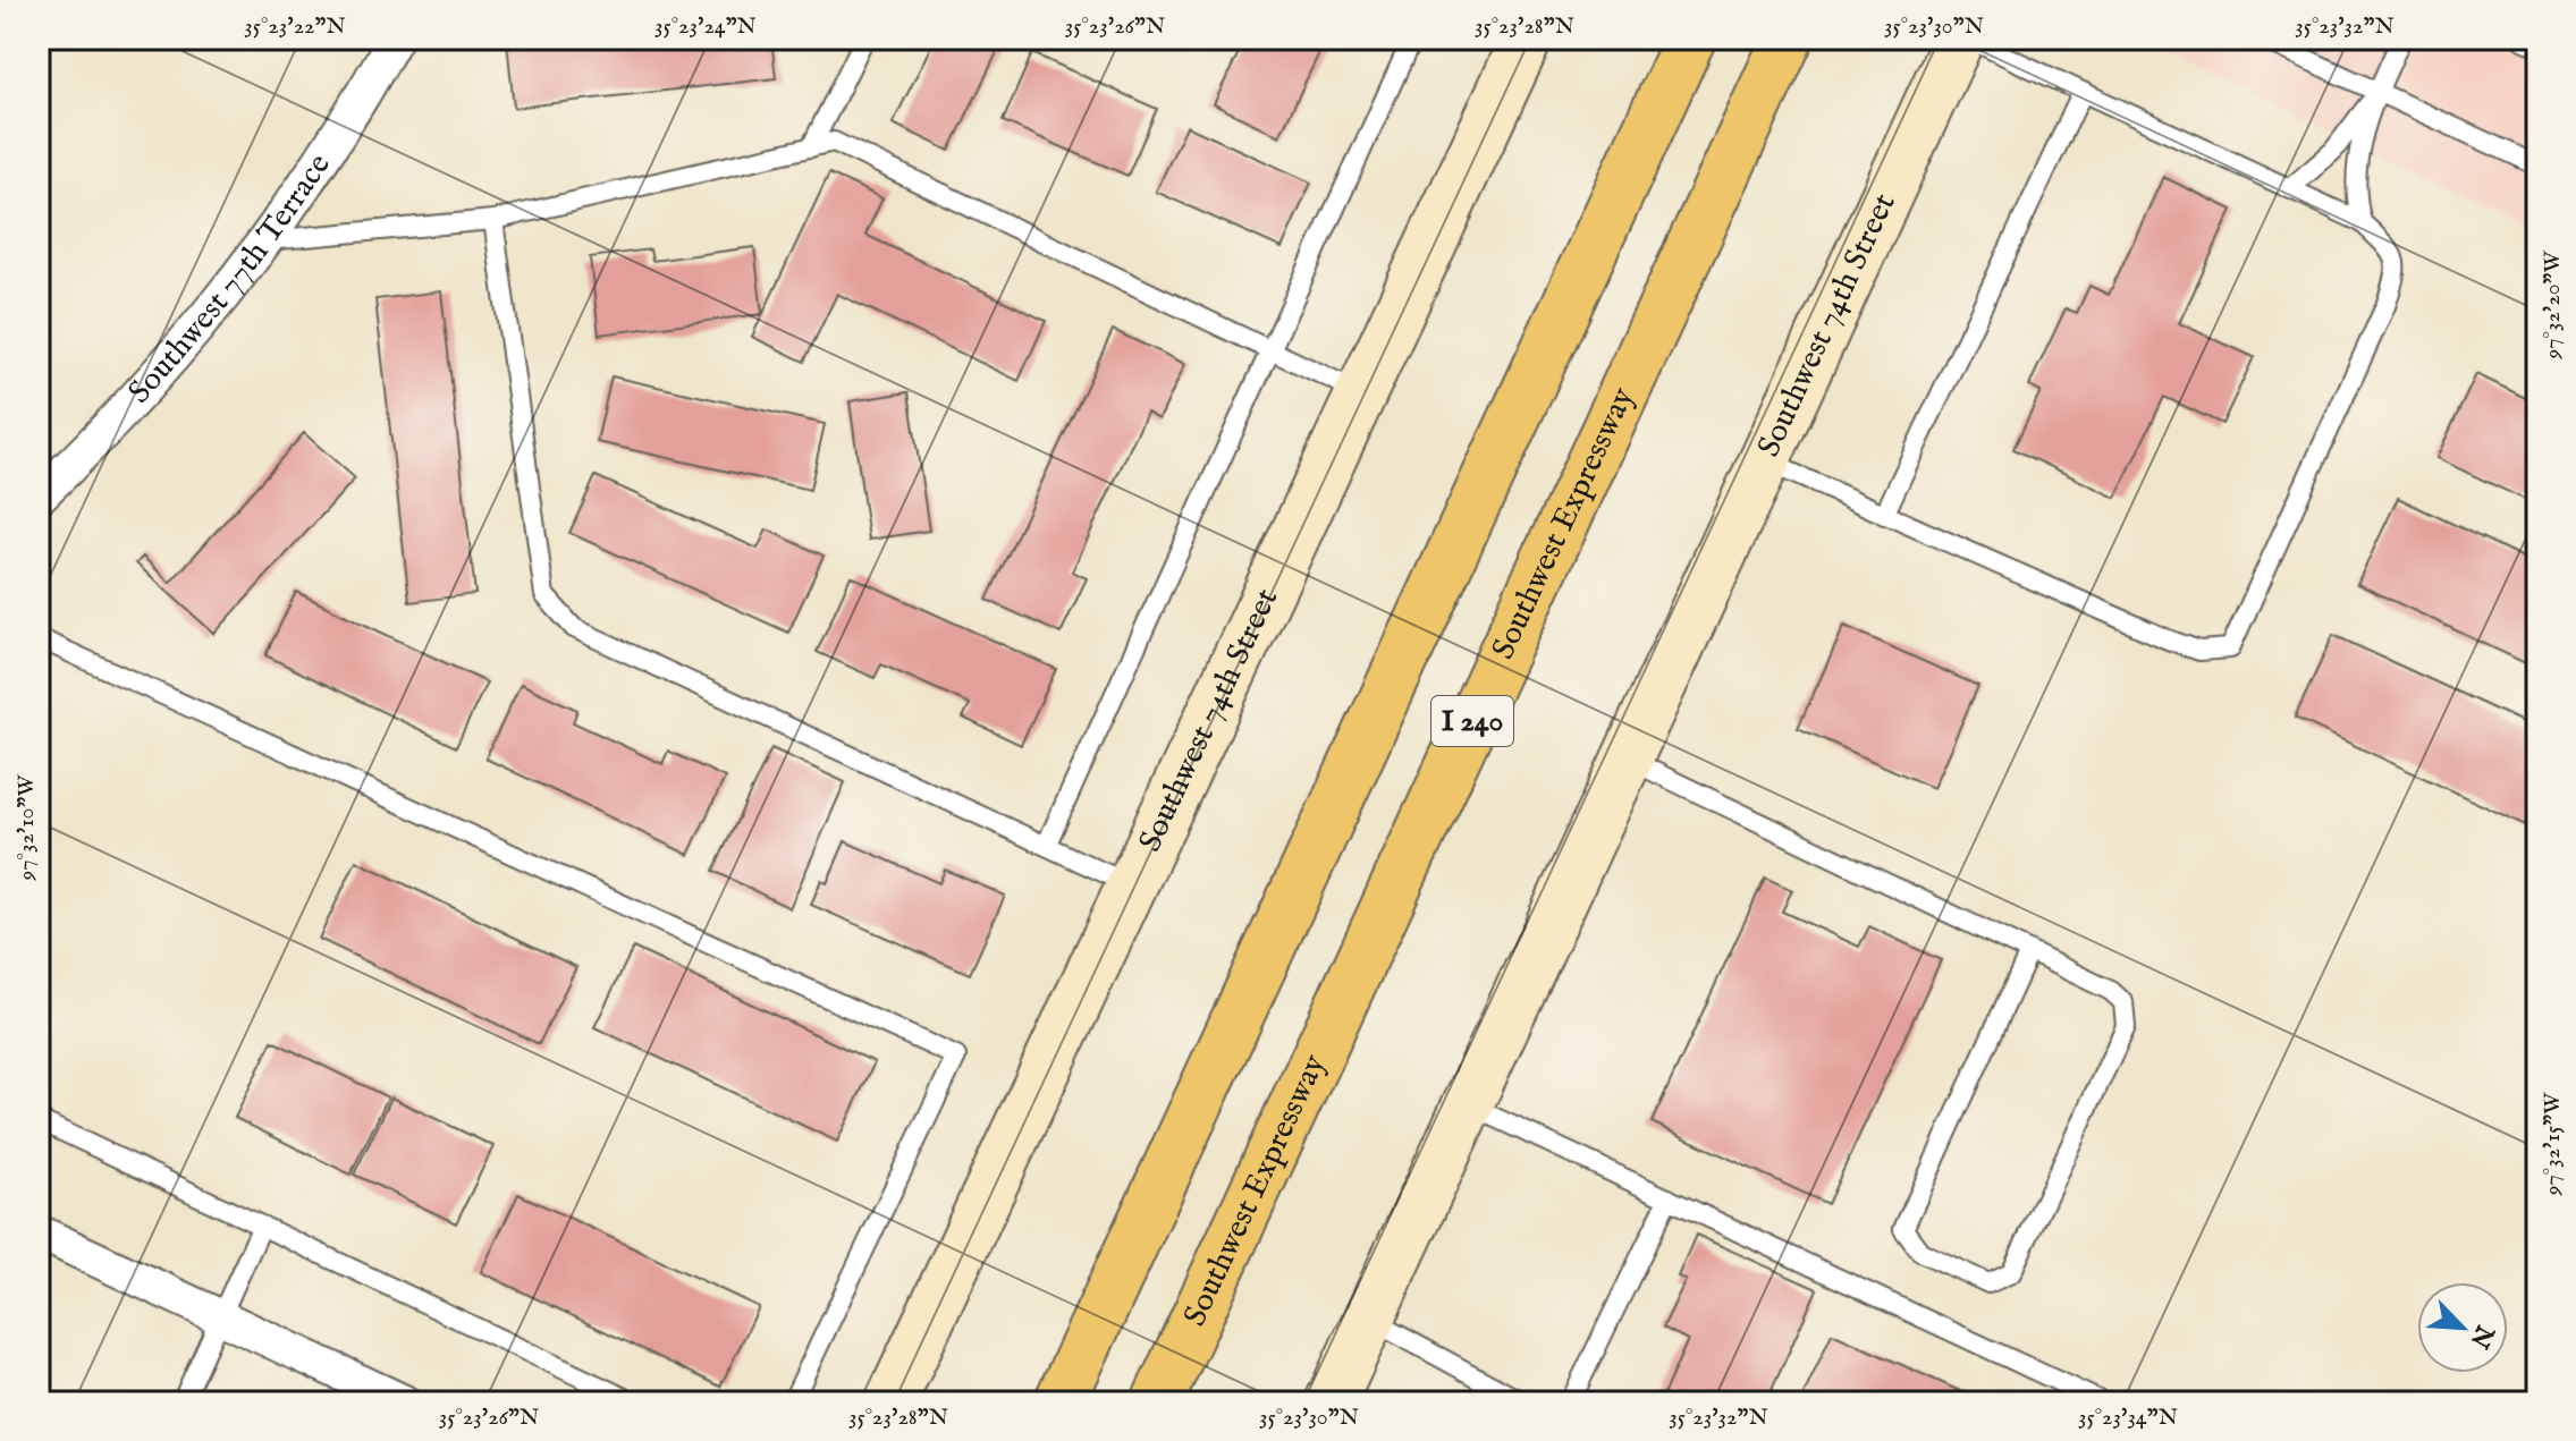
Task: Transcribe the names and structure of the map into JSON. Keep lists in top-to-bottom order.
{
  "streets": {
    "highway": ["Southwest Expressway", "I 240"],
    "main road": ["Southwest 74th Street"],
    "street": ["Southwest 77th Terrace"]
  },
  "north": "bottom right",
  "coordinates": [
    "35°23'22\"N",
    "35°23'24\"N",
    "35°23'26\"N",
    "35°23'28\"N",
    "35°23'30\"N",
    "35°23'32\"N",
    "97°32'20\"W",
    "97°32'10\"W",
    "97°32'15\"W",
    "35°23'34\"N"
  ]
}
